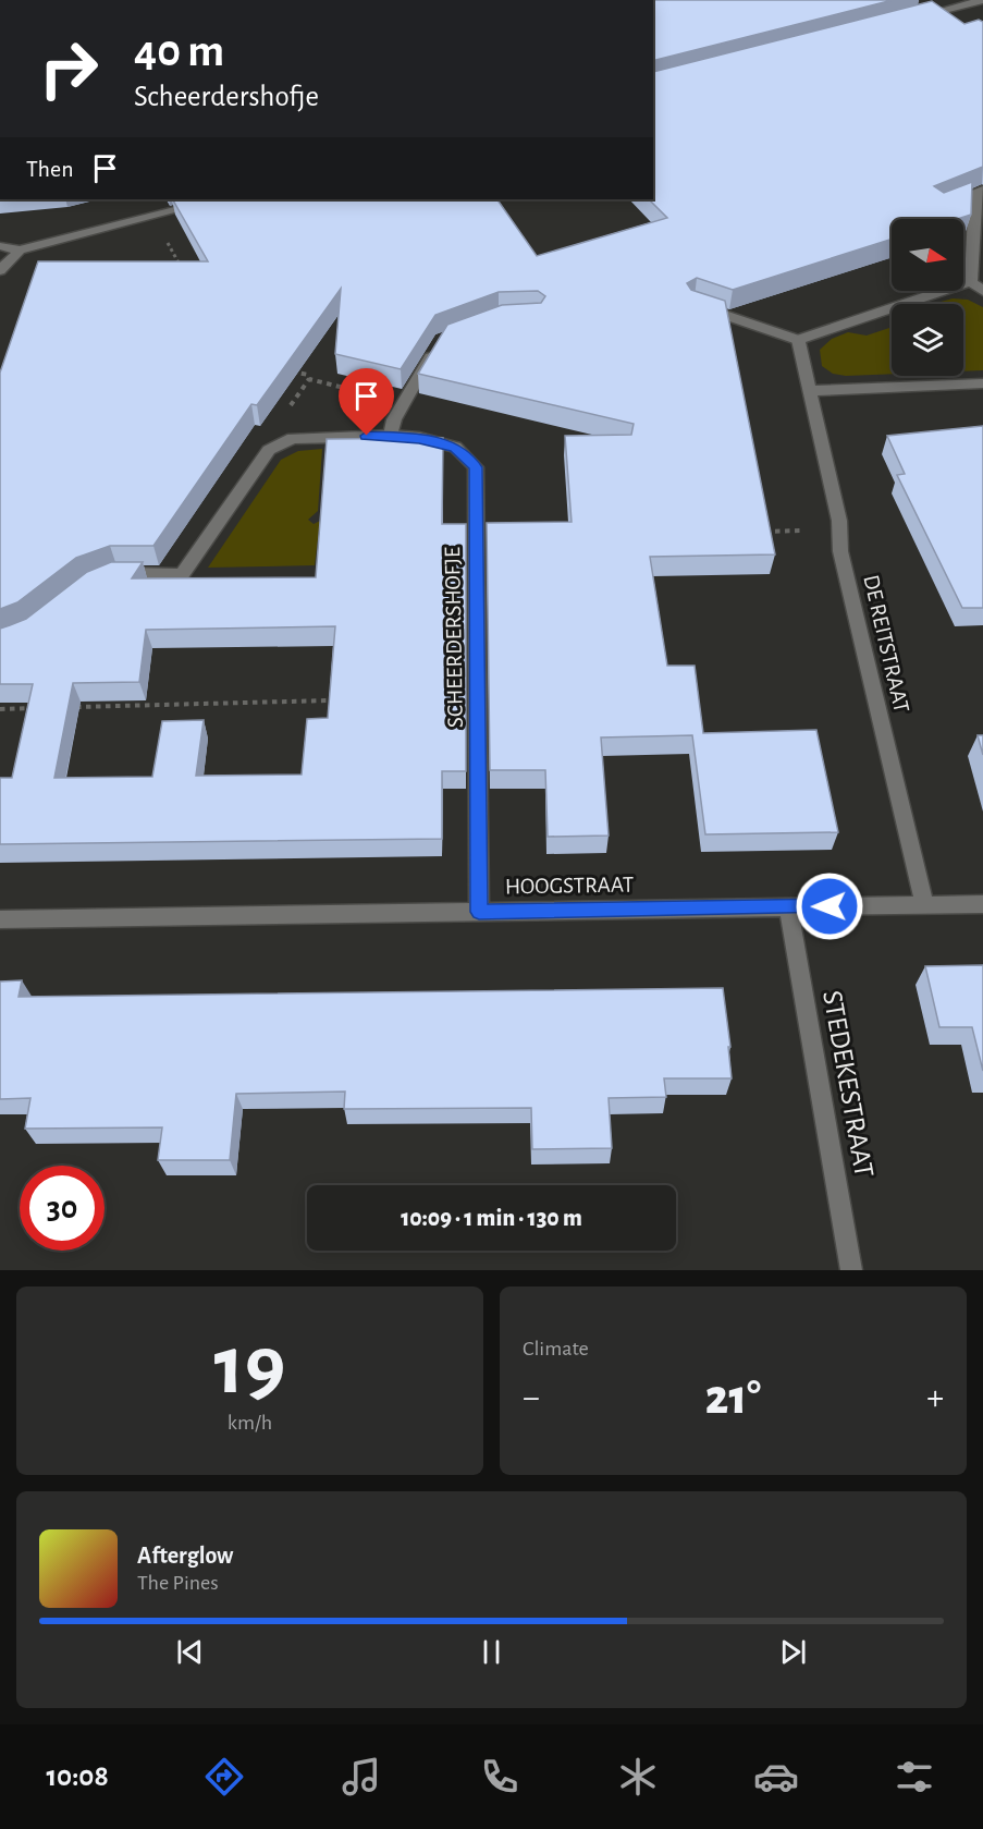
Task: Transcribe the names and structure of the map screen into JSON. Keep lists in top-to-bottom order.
{
  "streets": {
    "street": [
      "SCHEERDERSHOFJE",
      "DE REITSTRAAT",
      "HOOGSTRAAT",
      "STEDEKESTRAAT"
    ]
  },
  "crossings": [
    ["SCHEERDERSHOFJE", "HOOGSTRAAT"],
    ["DE REITSTRAAT", "HOOGSTRAAT"],
    ["HOOGSTRAAT", "STEDEKESTRAAT"]
  ],
  "north": "right",
  "page": {
    "turn": ["40 m", "Scheerdershofje"],
    "then": "Then",
    "limit": "30",
    "trip": "10:09 · 1 min · 130 m",
    "tile": [
      ["19", "km/h"],
      "Climate"
    ],
    "heat": ["−", "21°", "+"],
    "song": ["Afterglow", "The Pines"],
    "tabs": "10:08"
  }
}
